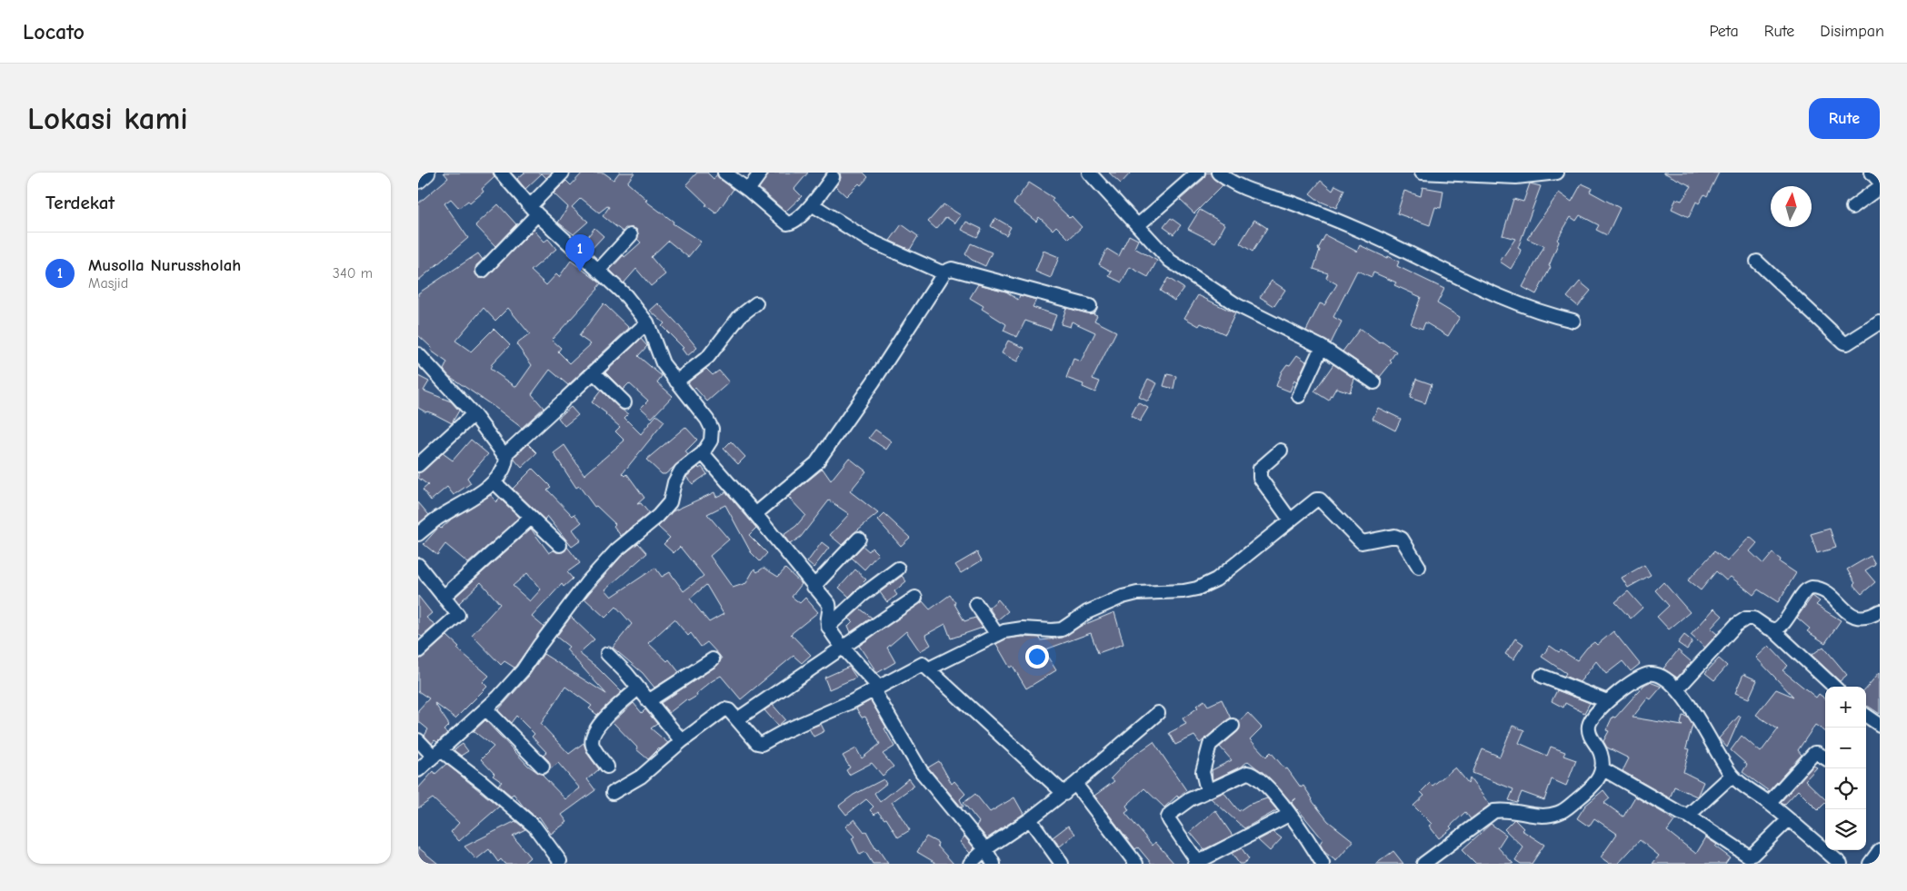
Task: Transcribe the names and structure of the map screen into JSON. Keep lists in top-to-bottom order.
{
  "north": "top",
  "page": {
    "header": "Locato",
    "nav": ["Peta", "Rute", "Disimpan"],
    "buttons": "Rute",
    "title": "Lokasi kami",
    "heading": "Terdekat",
    "list": [
      {
        "mark": "1",
        "name": "Musolla Nurussholah",
        "note": "Masjid",
        "value": "340 m"
      }
    ],
    "pins": "1",
    "map_buttons": ["+", "−"]
  }
}
